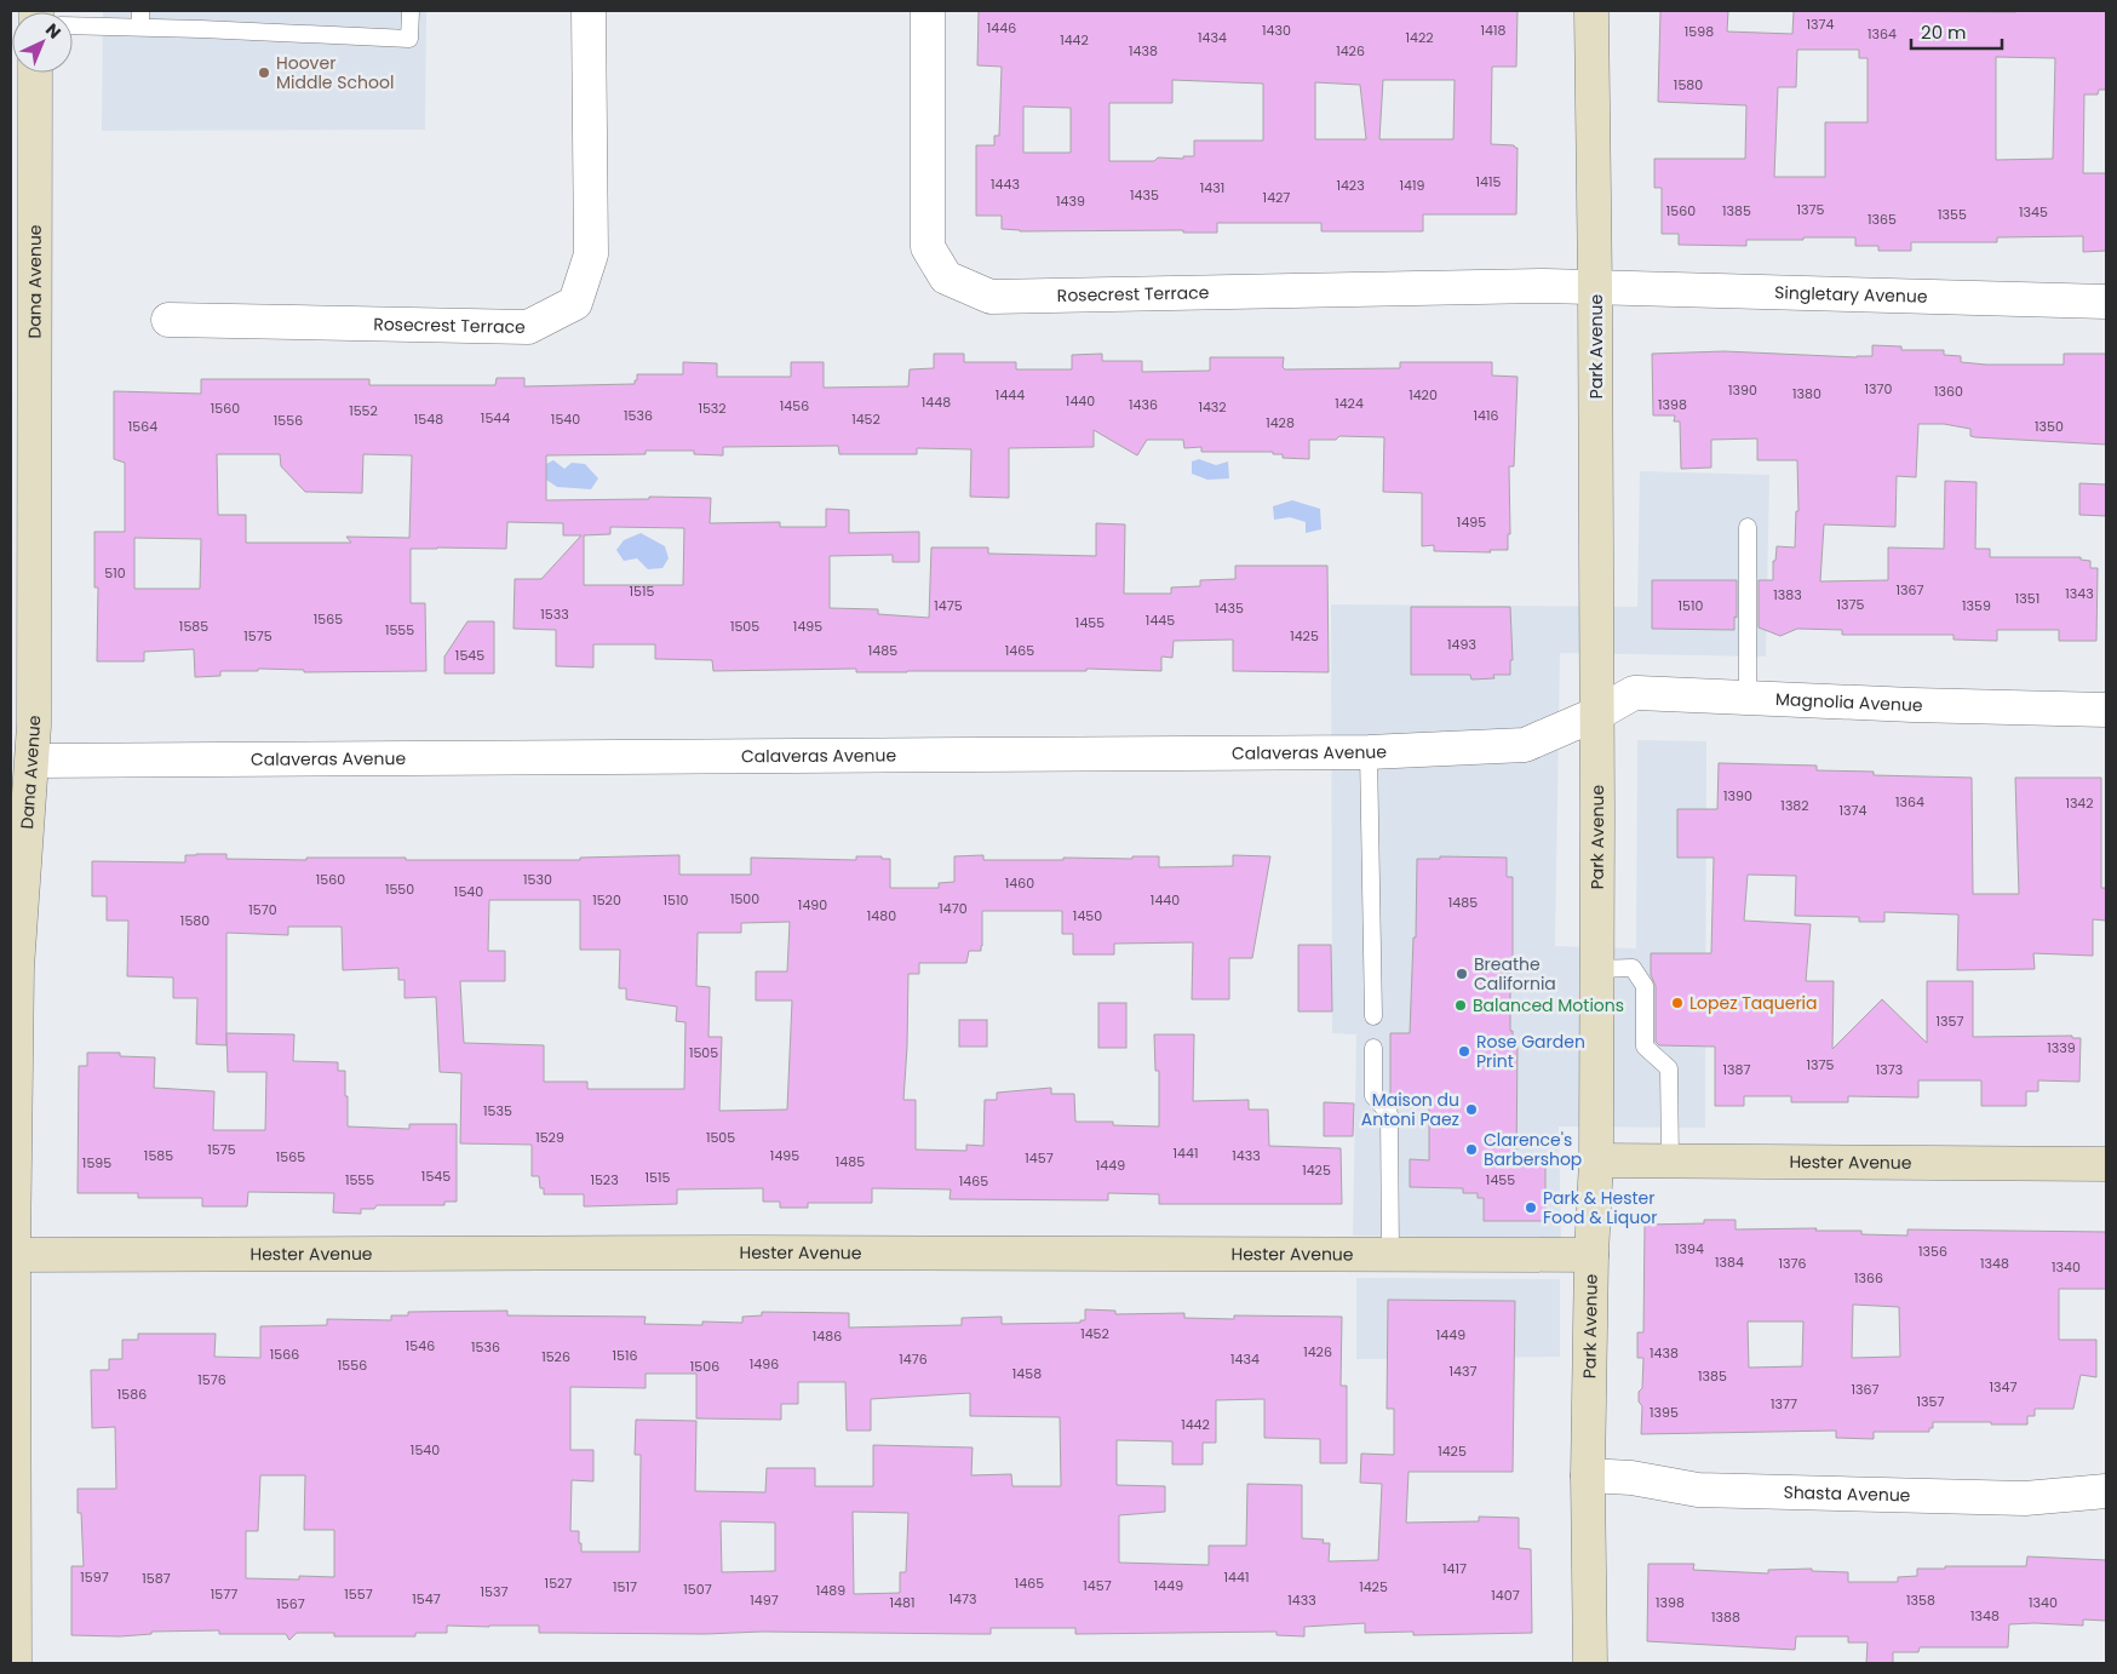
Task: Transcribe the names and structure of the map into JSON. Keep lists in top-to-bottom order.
{
  "streets": {
    "street": [
      "Dana Avenue",
      "Rosecrest Terrace",
      "Singletary Avenue",
      "Park Avenue",
      "Magnolia Avenue",
      "Calaveras Avenue",
      "Hester Avenue",
      "Shasta Avenue"
    ]
  },
  "crossings": [
    ["Dana Avenue", "Calaveras Avenue"],
    ["Dana Avenue", "Hester Avenue"],
    ["Rosecrest Terrace", "Singletary Avenue"],
    ["Rosecrest Terrace", "Park Avenue"],
    ["Singletary Avenue", "Park Avenue"],
    ["Park Avenue", "Magnolia Avenue"],
    ["Park Avenue", "Calaveras Avenue"],
    ["Park Avenue", "Hester Avenue"],
    ["Park Avenue", "Shasta Avenue"],
    ["Magnolia Avenue", "Calaveras Avenue"]
  ],
  "places": [
    "Hoover Middle School",
    "Breathe California",
    "Lopez Taqueria",
    "Balanced Motions",
    "Rose Garden Print",
    "Maison du Antoni Paez",
    "Clarence's Barbershop",
    "Park & Hester Food & Liquor"
  ],
  "house_numbers": [
    "1374",
    "1446",
    "1430",
    "1418",
    "1598",
    "1364",
    "1434",
    "1422",
    "1442",
    "1438",
    "1426",
    "1580",
    "1415",
    "1443",
    "1423",
    "1419",
    "1431",
    "1435",
    "1427",
    "1439",
    "1375",
    "1560",
    "1385",
    "1345",
    "1355",
    "1365",
    "1370",
    "1390",
    "1360",
    "1380",
    "1444",
    "1420",
    "1440",
    "1448",
    "1424",
    "1436",
    "1398",
    "1456",
    "1432",
    "1560",
    "1532",
    "1552",
    "1536",
    "1416",
    "1544",
    "1548",
    "1540",
    "1452",
    "1556",
    "1428",
    "1564",
    "1350",
    "1495",
    "510",
    "1367",
    "1515",
    "1343",
    "1383",
    "1351",
    "1375",
    "1475",
    "1510",
    "1359",
    "1435",
    "1533",
    "1565",
    "1445",
    "1455",
    "1585",
    "1505",
    "1495",
    "1555",
    "1575",
    "1425",
    "1493",
    "1485",
    "1465",
    "1545",
    "1390",
    "1364",
    "1342",
    "1382",
    "1374",
    "1560",
    "1530",
    "1460",
    "1550",
    "1540",
    "1500",
    "1520",
    "1510",
    "1440",
    "1485",
    "1490",
    "1470",
    "1570",
    "1480",
    "1450",
    "1580",
    "1357",
    "1339",
    "1505",
    "1375",
    "1387",
    "1373",
    "1535",
    "1529",
    "1505",
    "1575",
    "1441",
    "1585",
    "1495",
    "1433",
    "1565",
    "1457",
    "1485",
    "1595",
    "1449",
    "1425",
    "1545",
    "1515",
    "1555",
    "1523",
    "1455",
    "1465",
    "1394",
    "1356",
    "1384",
    "1376",
    "1348",
    "1340",
    "1366",
    "1452",
    "1449",
    "1486",
    "1546",
    "1536",
    "1426",
    "1438",
    "1566",
    "1516",
    "1526",
    "1476",
    "1434",
    "1496",
    "1556",
    "1506",
    "1437",
    "1458",
    "1385",
    "1576",
    "1347",
    "1367",
    "1586",
    "1357",
    "1377",
    "1395",
    "1442",
    "1540",
    "1425",
    "1417",
    "1597",
    "1441",
    "1587",
    "1527",
    "1465",
    "1457",
    "1449",
    "1517",
    "1425",
    "1507",
    "1489",
    "1537",
    "1577",
    "1557",
    "1407",
    "1547",
    "1473",
    "1497",
    "1433",
    "1358",
    "1481",
    "1398",
    "1340",
    "1567",
    "1348",
    "1388"
  ],
  "scale_bar": "20 m",
  "north": "top right"
}
